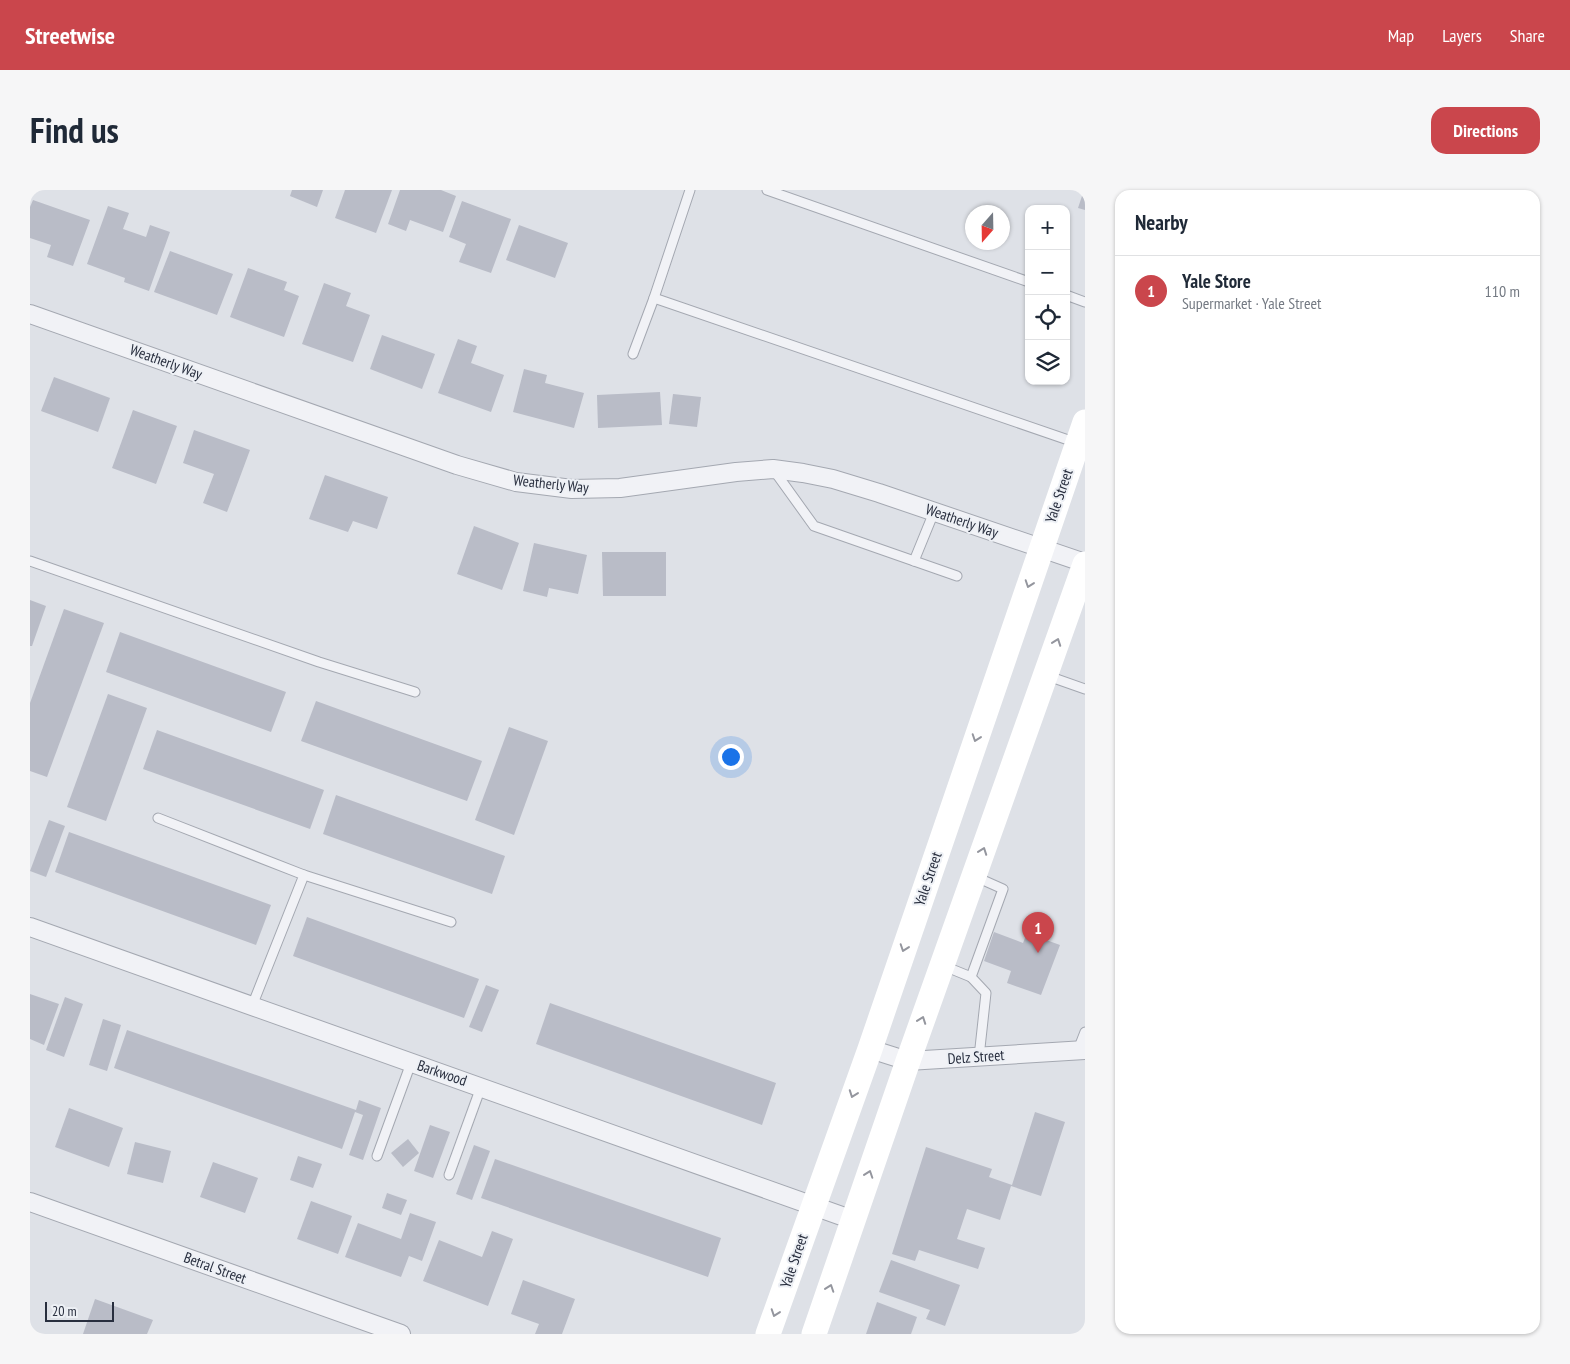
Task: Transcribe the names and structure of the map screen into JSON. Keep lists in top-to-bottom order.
{
  "streets": {
    "main road": ["Yale Street"],
    "street": [
      "Weatherly Way",
      "Delz Street",
      "Barkwood",
      "Betral Street"
    ]
  },
  "crossings": [
    ["Weatherly Way", "Yale Street"],
    ["Yale Street", "Delz Street"],
    ["Yale Street", "Barkwood"]
  ],
  "scale_bar": "20 m",
  "north": "bottom",
  "page": {
    "header": "Streetwise",
    "nav": ["Map", "Layers", "Share"],
    "title": "Find us",
    "buttons": "Directions",
    "heading": "Nearby",
    "map_buttons": ["+", "−"],
    "list": [
      {
        "mark": "1",
        "name": "Yale Store",
        "note": "Supermarket · Yale Street",
        "value": "110 m"
      }
    ],
    "pins": "1",
    "scale": "20 m"
  }
}
